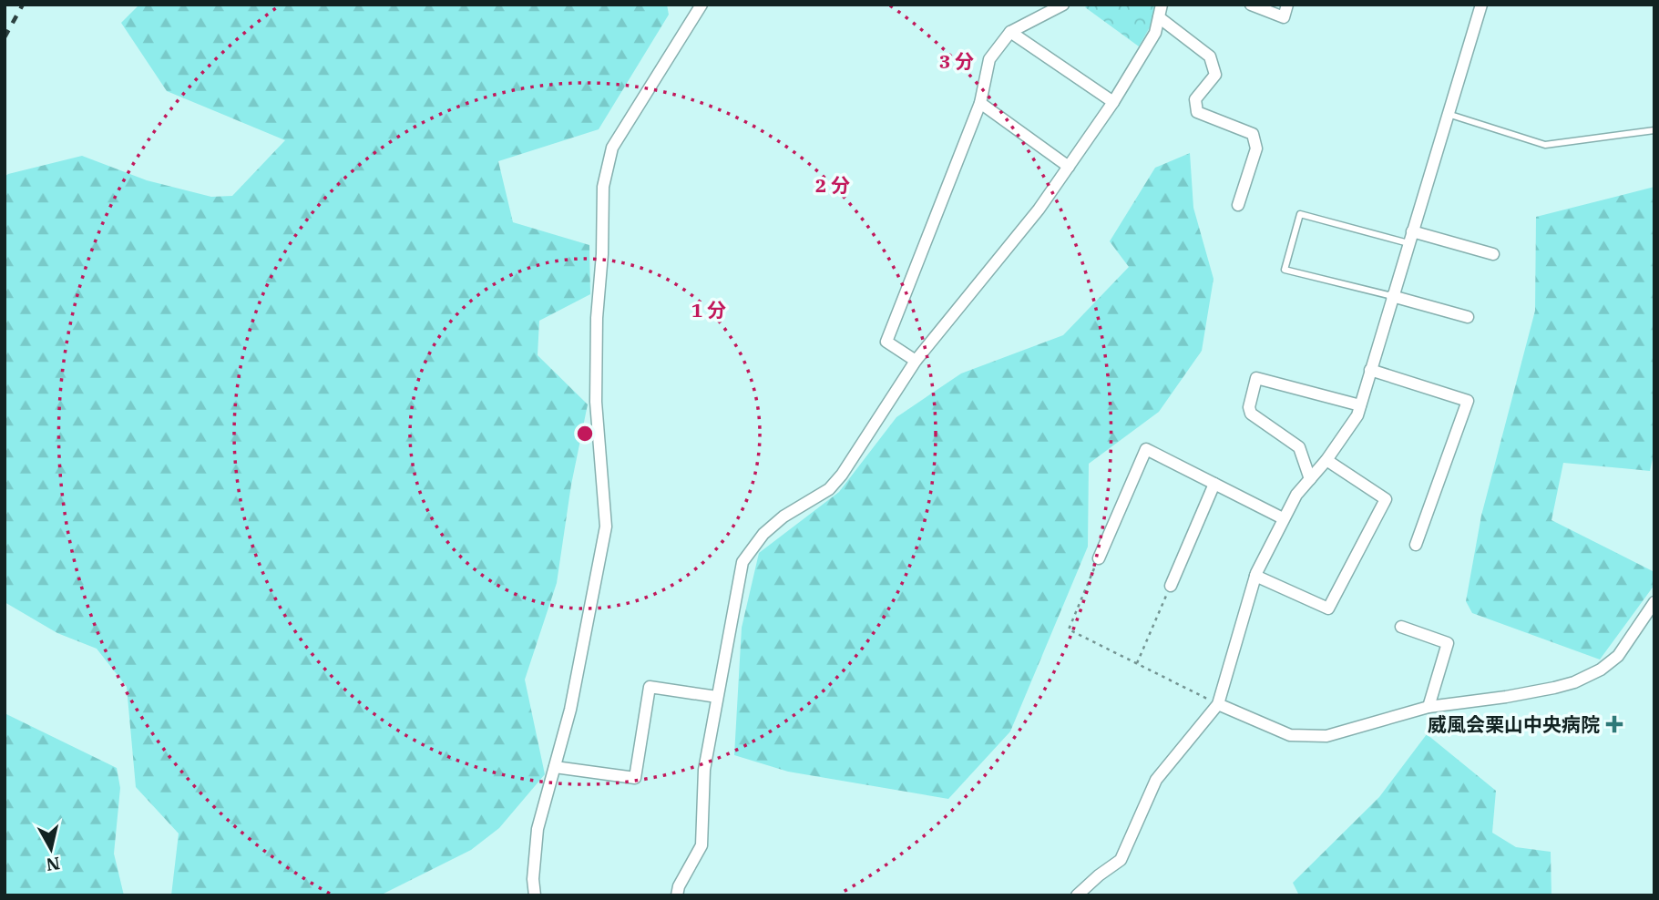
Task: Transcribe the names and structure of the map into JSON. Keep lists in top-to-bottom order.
{
  "places": {
    "health": ["威風会栗山中央病院"]
  },
  "north": "bottom",
  "rings": ["3 分", "2 分", "1 分"]
}
